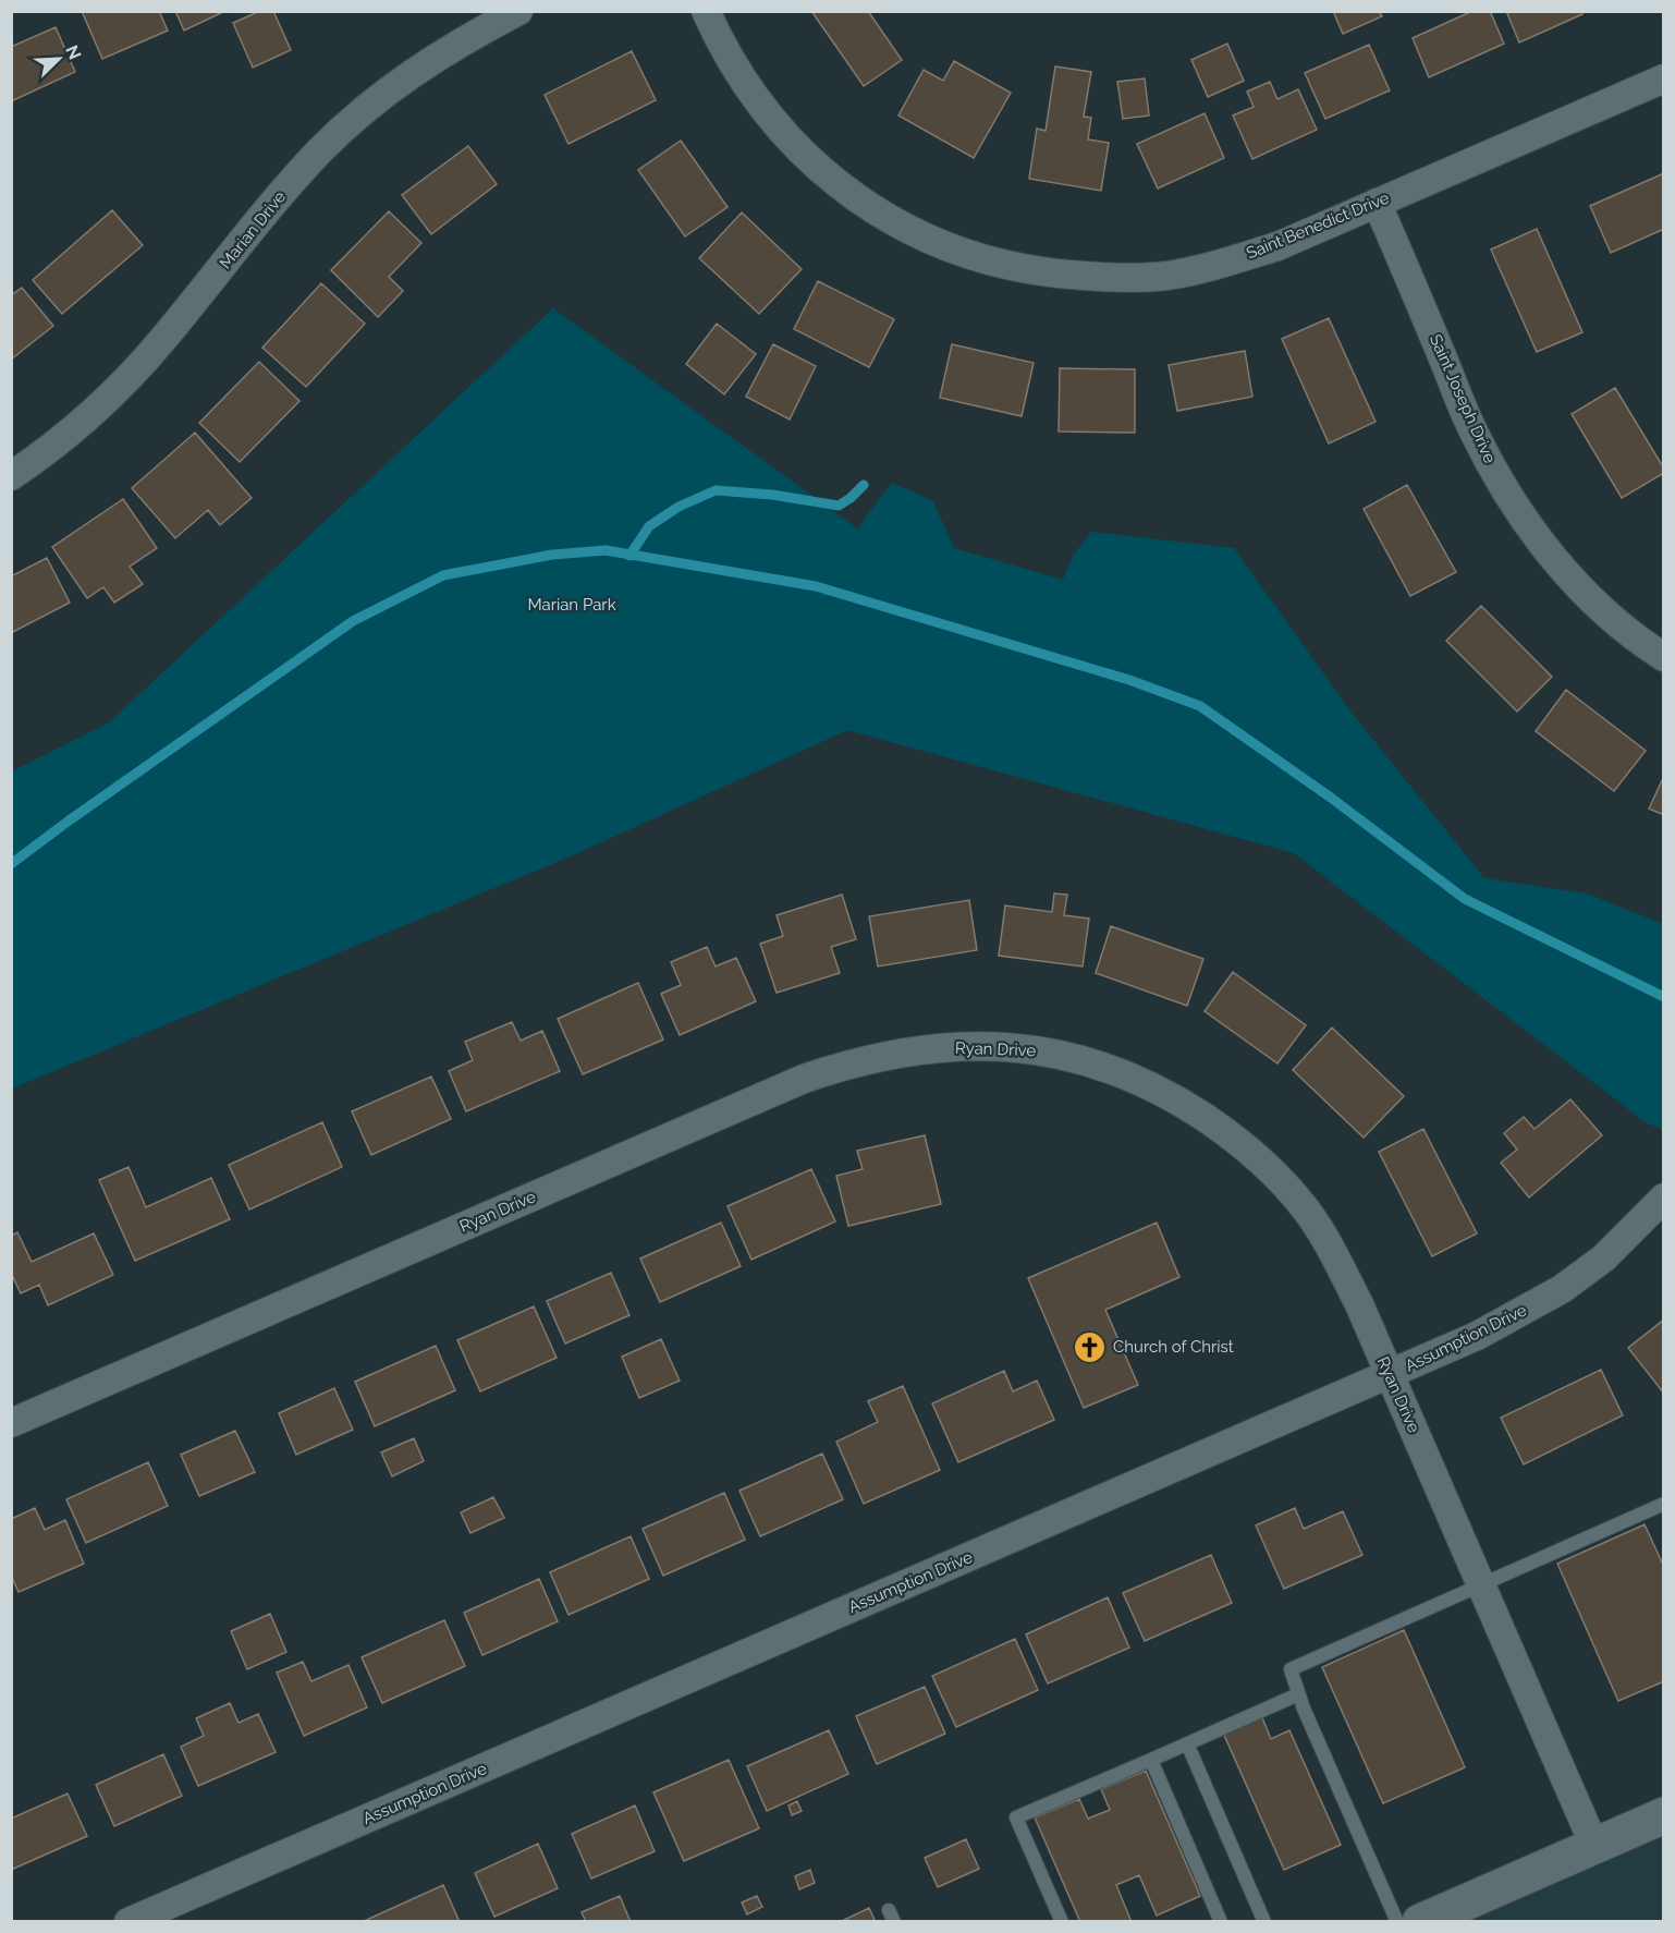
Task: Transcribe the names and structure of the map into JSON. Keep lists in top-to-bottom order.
{
  "streets": {
    "street": [
      "Saint Benedict Drive",
      "Marian Drive",
      "Saint Joseph Drive",
      "Ryan Drive",
      "Assumption Drive"
    ]
  },
  "crossings": [
    ["Saint Benedict Drive", "Saint Joseph Drive"],
    ["Ryan Drive", "Assumption Drive"]
  ],
  "parks": ["Marian Park"],
  "places": {
    "church": ["Church of Christ"]
  },
  "north": "top right"
}
